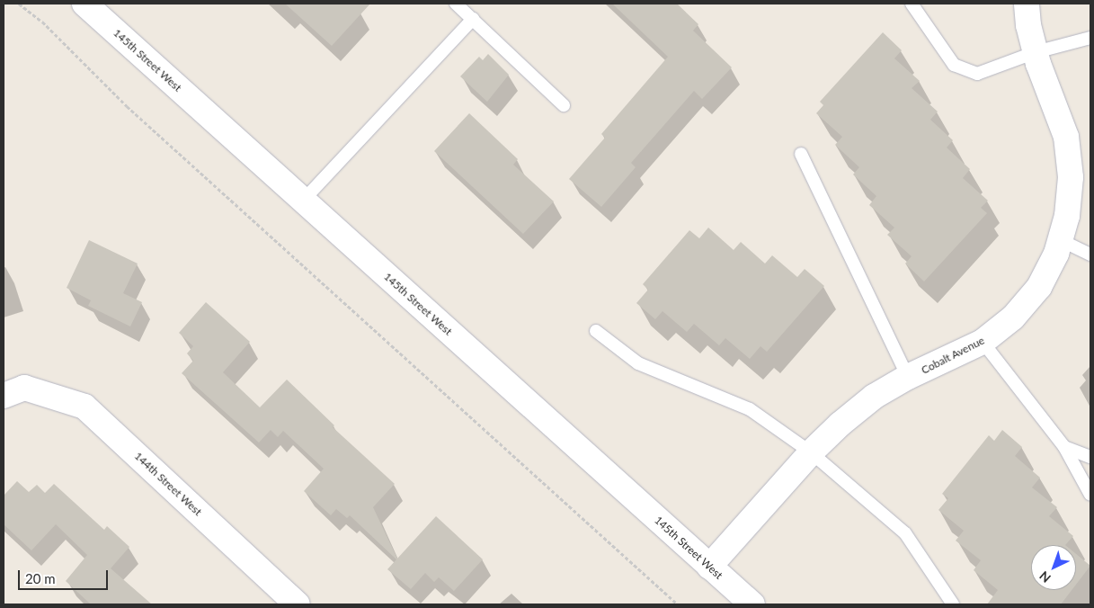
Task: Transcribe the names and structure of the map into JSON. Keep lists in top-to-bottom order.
{
  "streets": {
    "street": ["145th Street West", "Cobalt Avenue", "144th Street West"]
  },
  "crossings": [
    ["145th Street West", "Cobalt Avenue"]
  ],
  "scale_bar": "20 m",
  "north": "bottom left"
}
